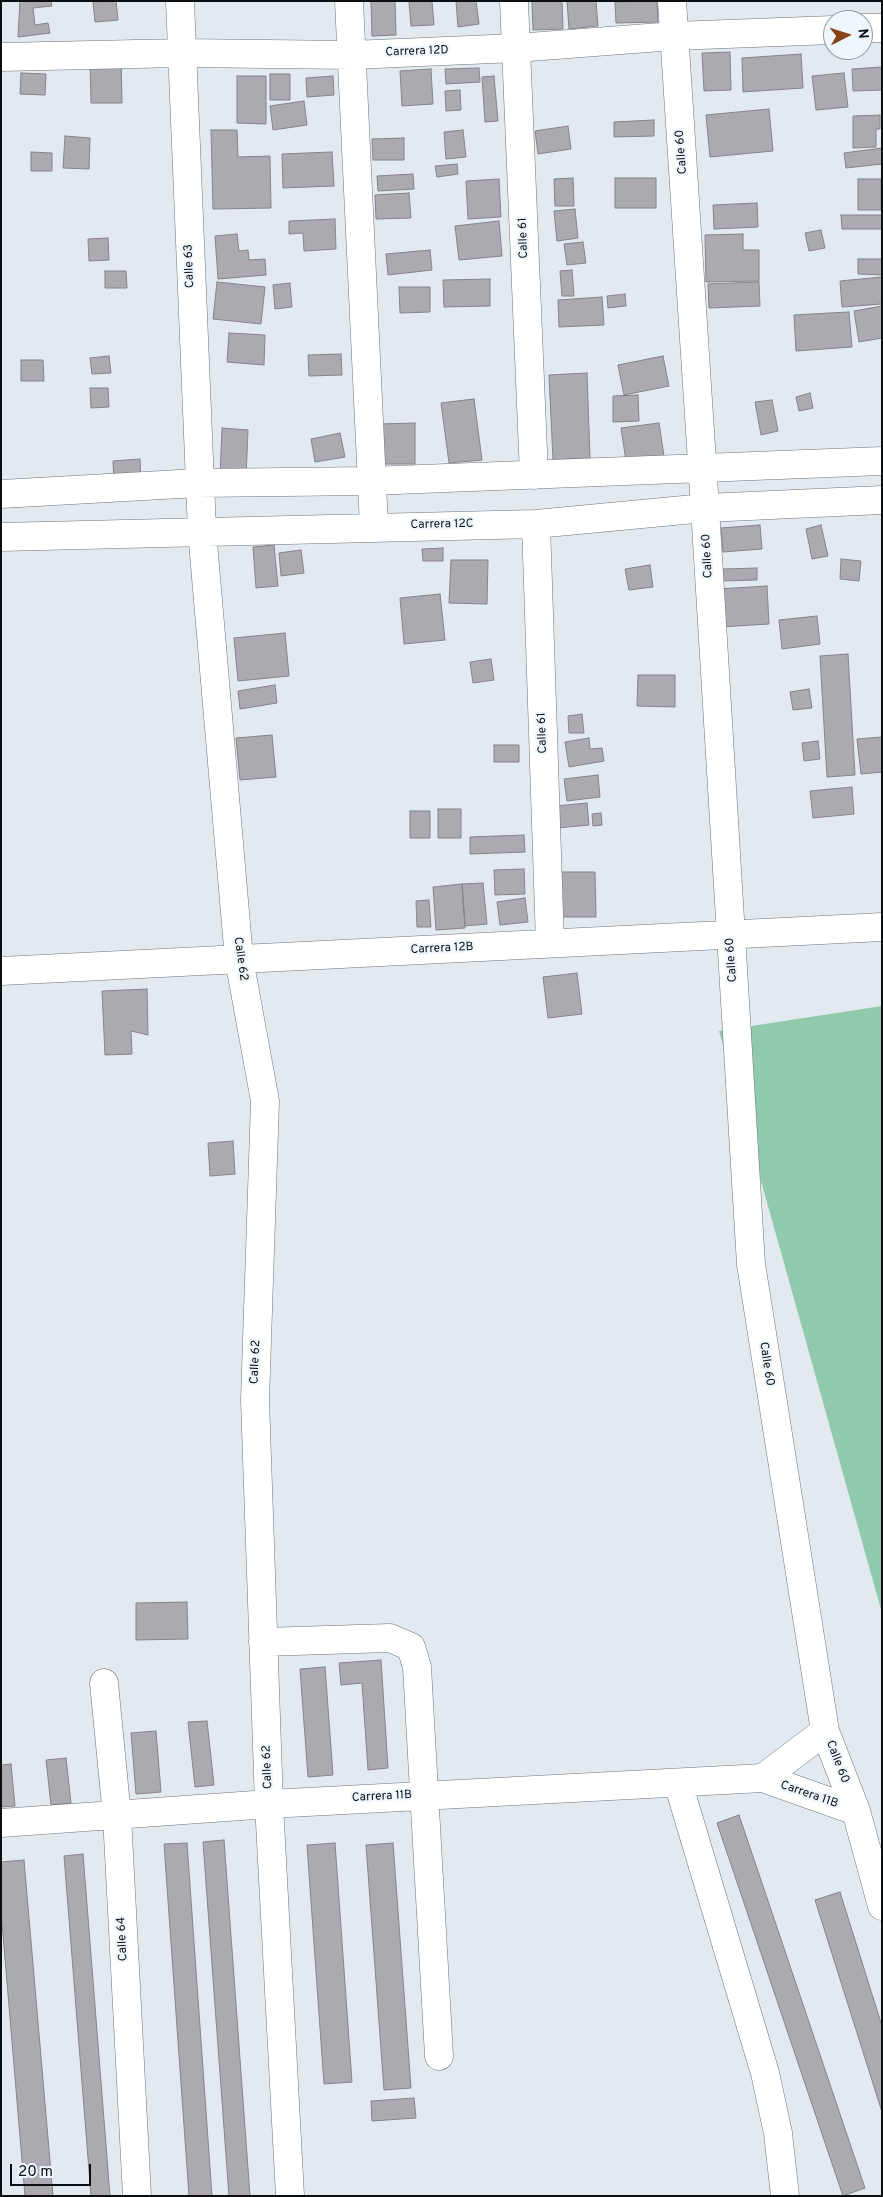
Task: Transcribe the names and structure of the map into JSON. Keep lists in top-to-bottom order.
{
  "streets": {
    "street": [
      "Carrera 12D",
      "Calle 60",
      "Calle 61",
      "Calle 63",
      "Carrera 12C",
      "Carrera 12B",
      "Calle 62",
      "Carrera 11B",
      "Calle 64"
    ]
  },
  "crossings": [
    ["Carrera 12D", "Calle 60"],
    ["Carrera 12D", "Calle 61"],
    ["Carrera 12D", "Calle 63"],
    ["Calle 60", "Carrera 12C"],
    ["Calle 60", "Carrera 12B"],
    ["Calle 60", "Carrera 11B"],
    ["Calle 61", "Carrera 12C"],
    ["Calle 61", "Carrera 12B"],
    ["Calle 63", "Carrera 12C"],
    ["Calle 63", "Calle 62"],
    ["Carrera 12C", "Calle 62"],
    ["Carrera 12B", "Calle 62"],
    ["Calle 62", "Carrera 11B"],
    ["Carrera 11B", "Calle 64"]
  ],
  "scale_bar": "20 m",
  "north": "right"
}
